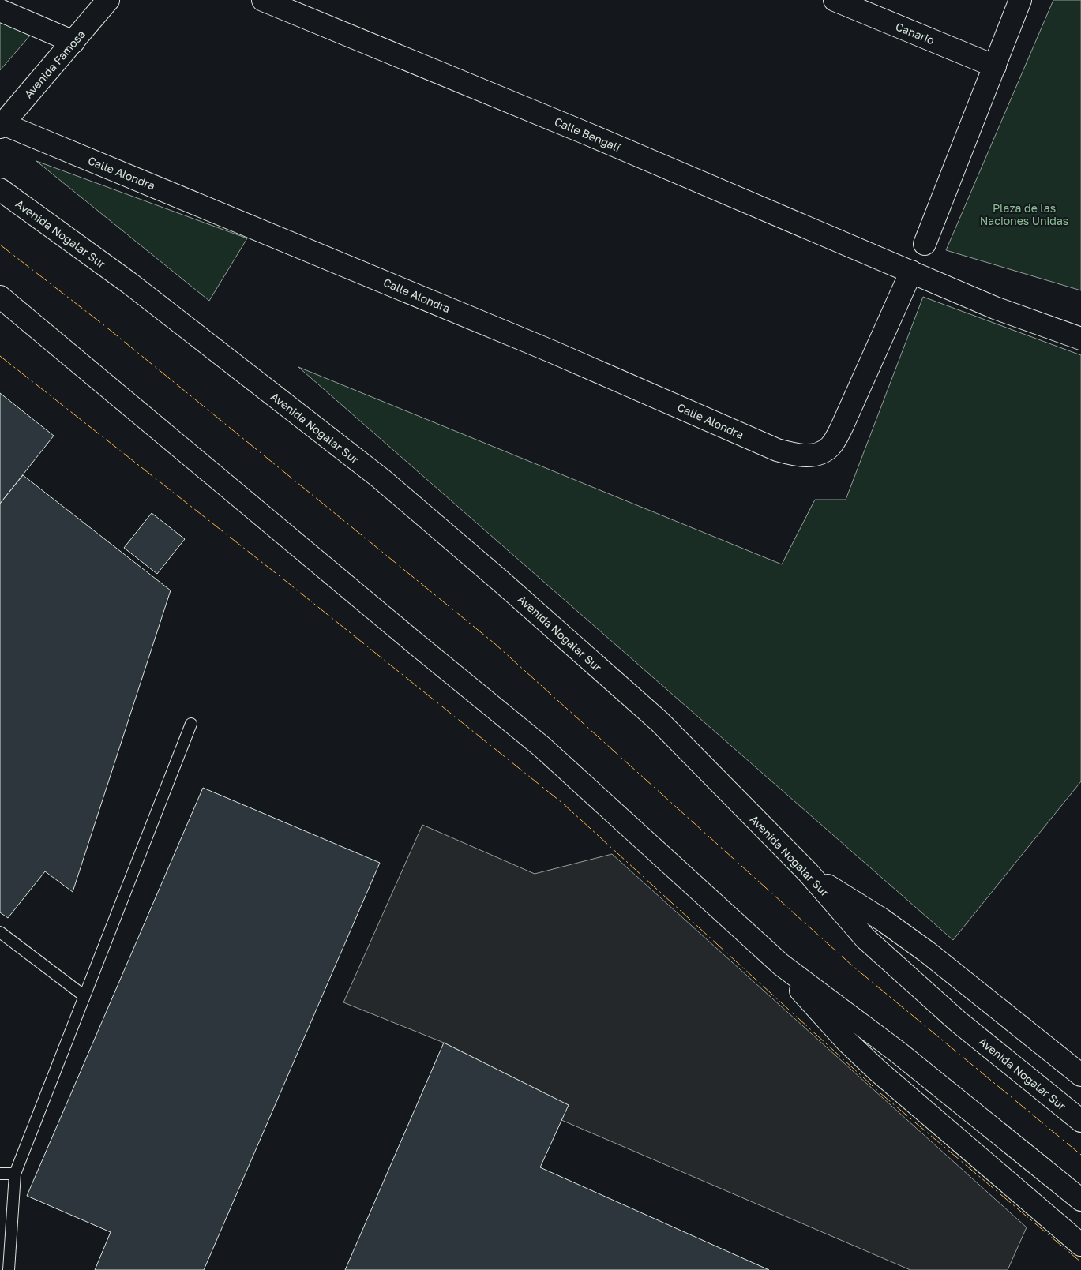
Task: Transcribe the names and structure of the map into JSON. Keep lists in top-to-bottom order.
{
  "streets": {
    "main road": [
      "Canario",
      "Avenida Famosa",
      "Calle Bengalí",
      "Calle Alondra",
      "Avenida Nogalar Sur"
    ]
  },
  "crossings": [
    ["Avenida Famosa", "Calle Alondra"],
    ["Calle Bengalí", "Calle Alondra"]
  ],
  "parks": ["Plaza de las Naciones Unidas"]
}
